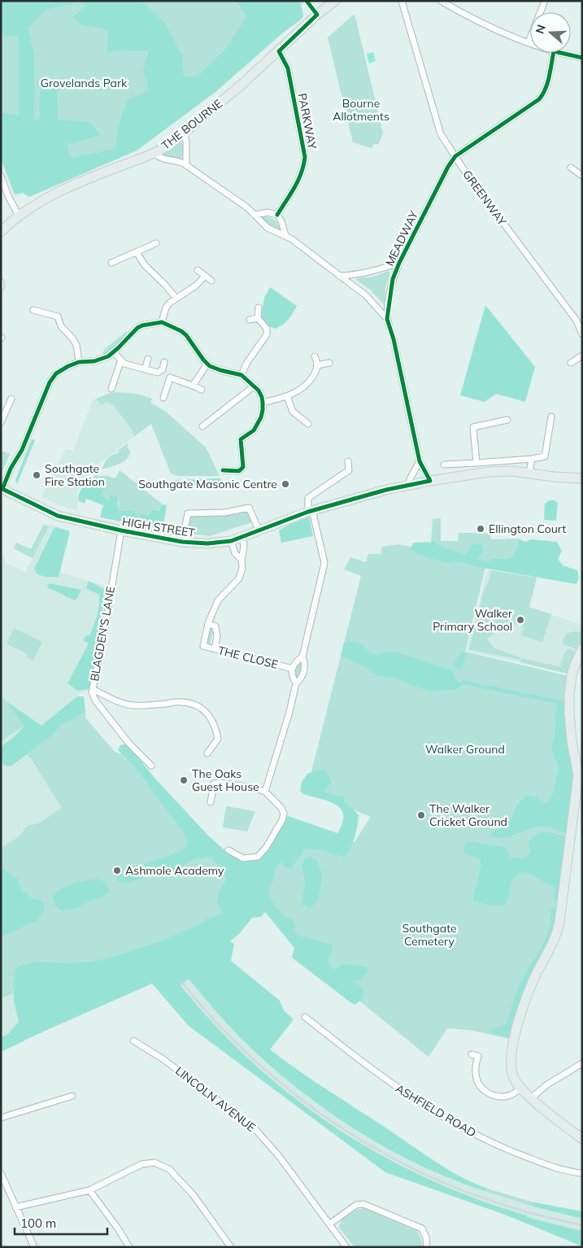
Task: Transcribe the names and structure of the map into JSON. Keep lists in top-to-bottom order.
{
  "streets": {
    "main road": ["THE BOURNE", "HIGH STREET"],
    "street": [
      "PARKWAY",
      "GREENWAY",
      "MEADWAY",
      "BLAGDEN'S LANE",
      "THE CLOSE",
      "LINCOLN AVENUE",
      "ASHFIELD ROAD"
    ]
  },
  "crossings": [
    ["PARKWAY", "THE BOURNE"],
    ["GREENWAY", "MEADWAY"],
    ["HIGH STREET", "BLAGDEN'S LANE"],
    ["HIGH STREET", "THE CLOSE"]
  ],
  "parks": [
    "Grovelands Park",
    "Bourne Allotments",
    "Walker Ground",
    "Southgate Cemetery"
  ],
  "places": [
    "Southgate Fire Station",
    "Southgate Masonic Centre",
    "Ellington Court",
    "Walker Primary School",
    "The Oaks Guest House",
    "The Walker Cricket Ground",
    "Ashmole Academy"
  ],
  "scale_bar": "100 m",
  "north": "left"
}
